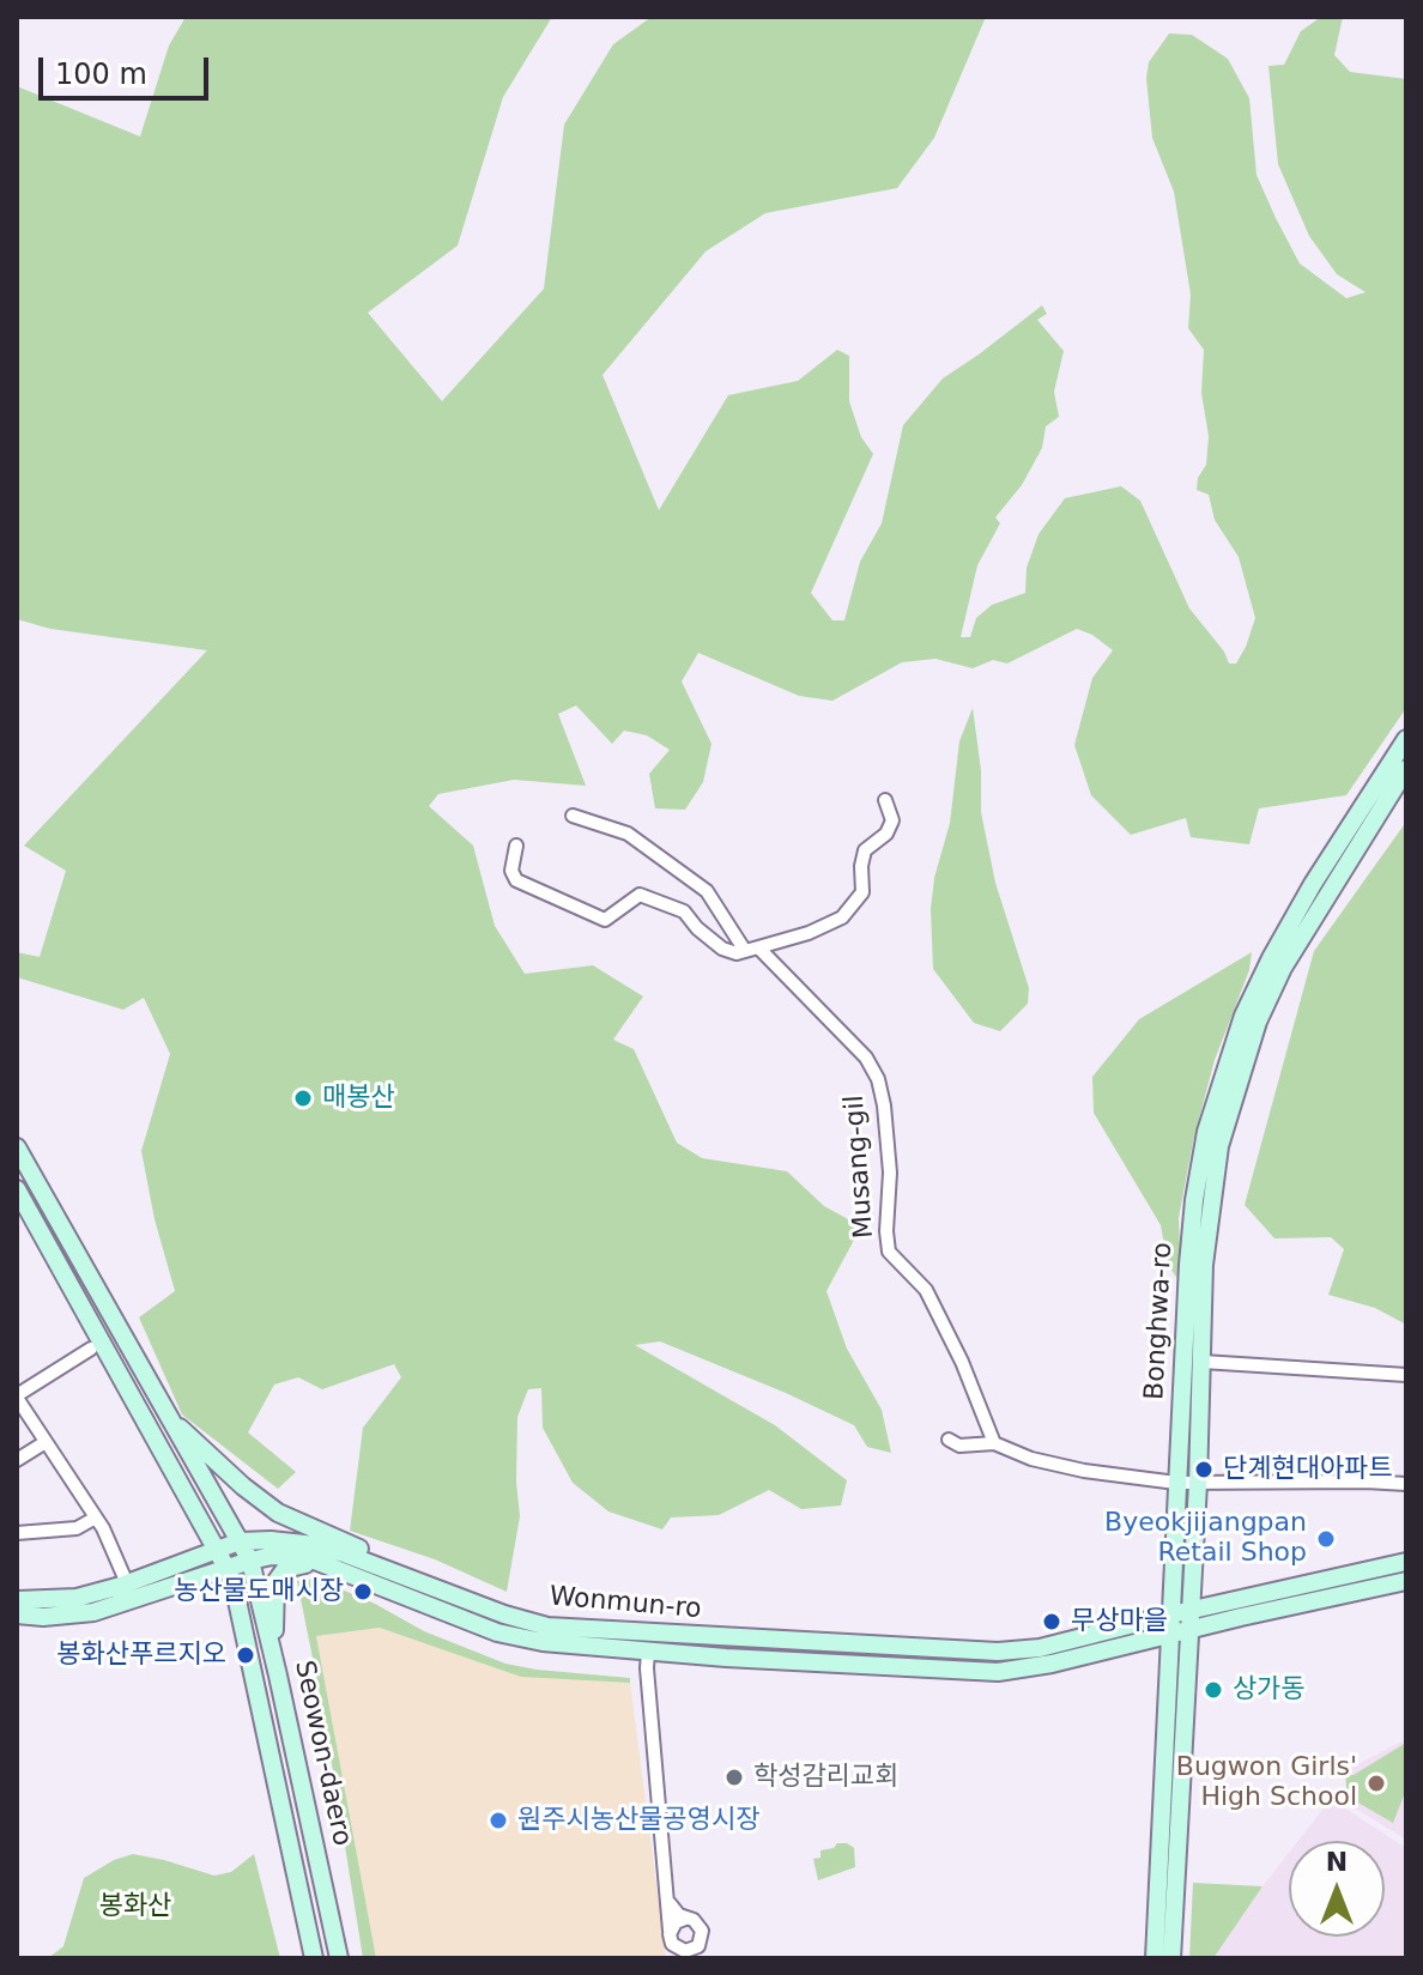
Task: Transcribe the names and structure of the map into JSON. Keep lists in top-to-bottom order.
{
  "streets": {
    "main road": ["Bonghwa-ro", "Wonmun-ro", "Seowon-daero"],
    "street": ["Musang-gil"]
  },
  "crossings": [
    ["Bonghwa-ro", "Wonmun-ro"],
    ["Wonmun-ro", "Seowon-daero"]
  ],
  "parks": ["봉화산"],
  "places": [
    "매봉산",
    "단계현대아파트",
    "Byeokjijangpan Retail Shop",
    "농산물도매시장",
    "무상마을",
    "봉화산푸르지오",
    "상가동",
    "학성감리교회",
    "Bugwon Girls' High School",
    "원주시농산물공영시장"
  ],
  "scale_bar": "100 m",
  "north": "top"
}
